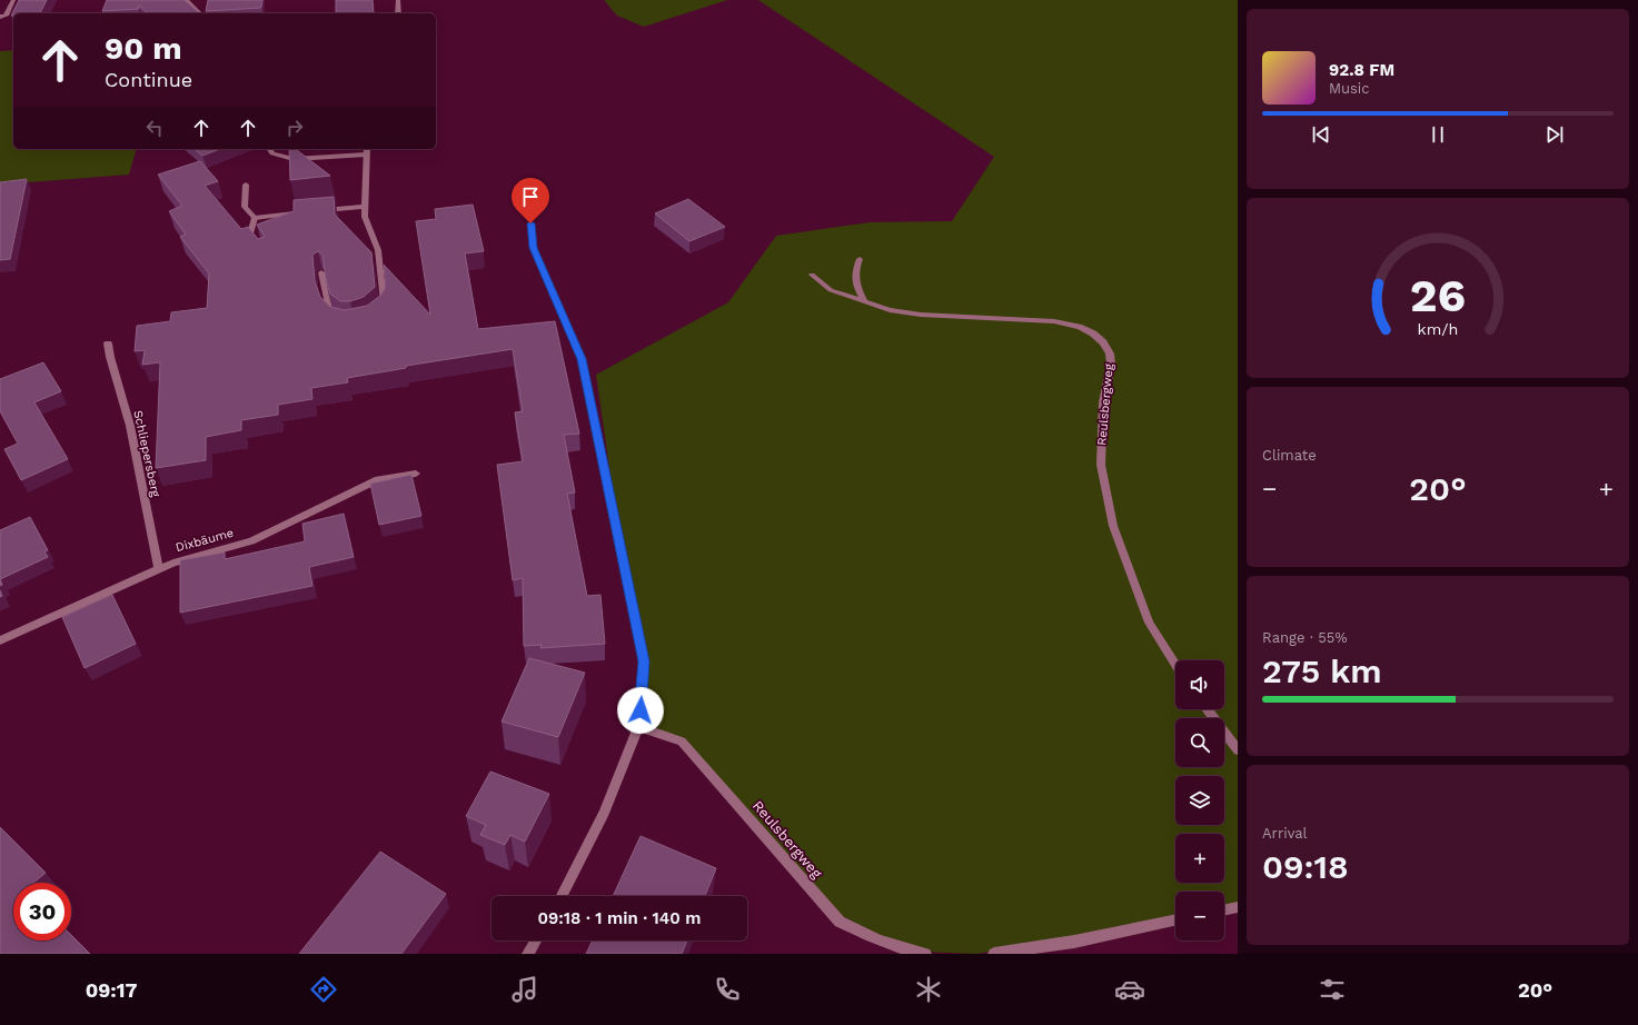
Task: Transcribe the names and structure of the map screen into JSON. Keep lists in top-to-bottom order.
{
  "streets": {
    "street": ["Reulsbergweg", "Schliepersberg", "Dixbäume"]
  },
  "crossings": [
    ["Schliepersberg", "Dixbäume"]
  ],
  "page": {
    "turn": ["90 m", "Continue"],
    "song": ["92.8 FM", "Music"],
    "tile": [
      "Climate",
      ["Range · 55%", "275 km"],
      ["Arrival", "09:18"]
    ],
    "heat": ["−", "20°", "+"],
    "map_buttons": ["+", "−"],
    "limit": "30",
    "trip": "09:18 · 1 min · 140 m",
    "tabs": ["09:17", "20°"],
    "gauge": ["26", "km/h"]
  }
}
